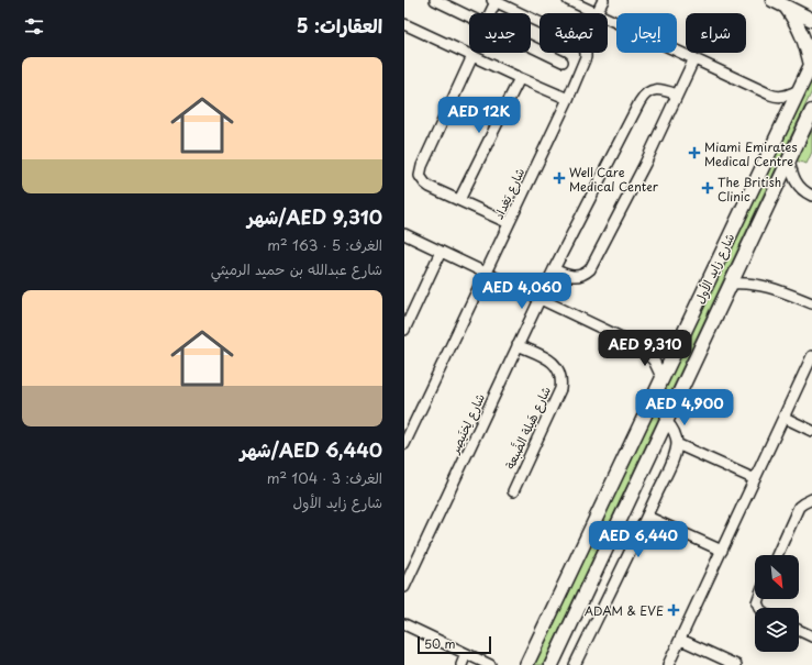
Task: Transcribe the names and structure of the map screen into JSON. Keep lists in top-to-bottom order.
{
  "streets": {
    "main road": ["شارع زايد الأول"],
    "street": ["شارع بَغداد", "شارع لِخنَيصِر", "شارع هَيلة الضَّبعة"]
  },
  "crossings": [
    ["شارع لِخنَيصِر", "شارع هَيلة الضَّبعة"]
  ],
  "places": {
    "health": [
      "Miami Emirates Medical Centre",
      "Well Care Medical Center",
      "The British Clinic",
      "ADAM & EVE"
    ]
  },
  "scale_bar": "50 m",
  "north": "bottom right",
  "page": {
    "heading": "العقارات: 5",
    "chip": [
      "شراء",
      "إيجار",
      "تصفية",
      "جديد"
    ],
    "list": [
      {
        "name": "AED 9,310/شهر",
        "note": "الغرف: 5 · 163 m² · شارع عبدالله بن حميد الرميثي"
      },
      {
        "name": "AED 6,440/شهر",
        "note": "الغرف: 3 · 104 m² · شارع زايد الأول"
      }
    ],
    "price": [
      "AED 12K",
      "AED 4,060",
      "AED 9,310",
      "AED 4,900",
      "AED 6,440"
    ],
    "scale": "50 m"
  }
}
